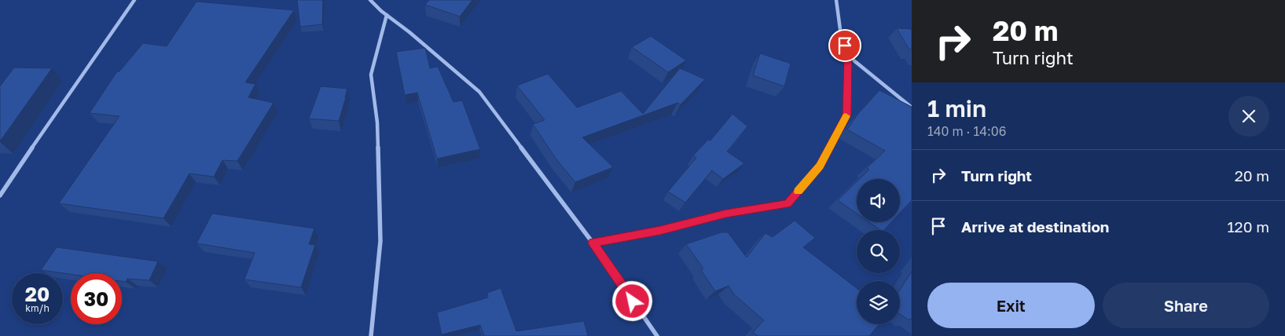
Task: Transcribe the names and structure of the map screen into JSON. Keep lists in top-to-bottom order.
{
  "page": {
    "turn": ["20 m", "Turn right"],
    "heading": ["1 min", "140 m · 14:06"],
    "list": [
      {
        "name": "Turn right",
        "value": "20 m"
      },
      {
        "name": "Arrive at destination",
        "value": "120 m"
      }
    ],
    "speed": "20 km/h",
    "limit": "30",
    "buttons": ["Exit", "Share"]
  }
}
